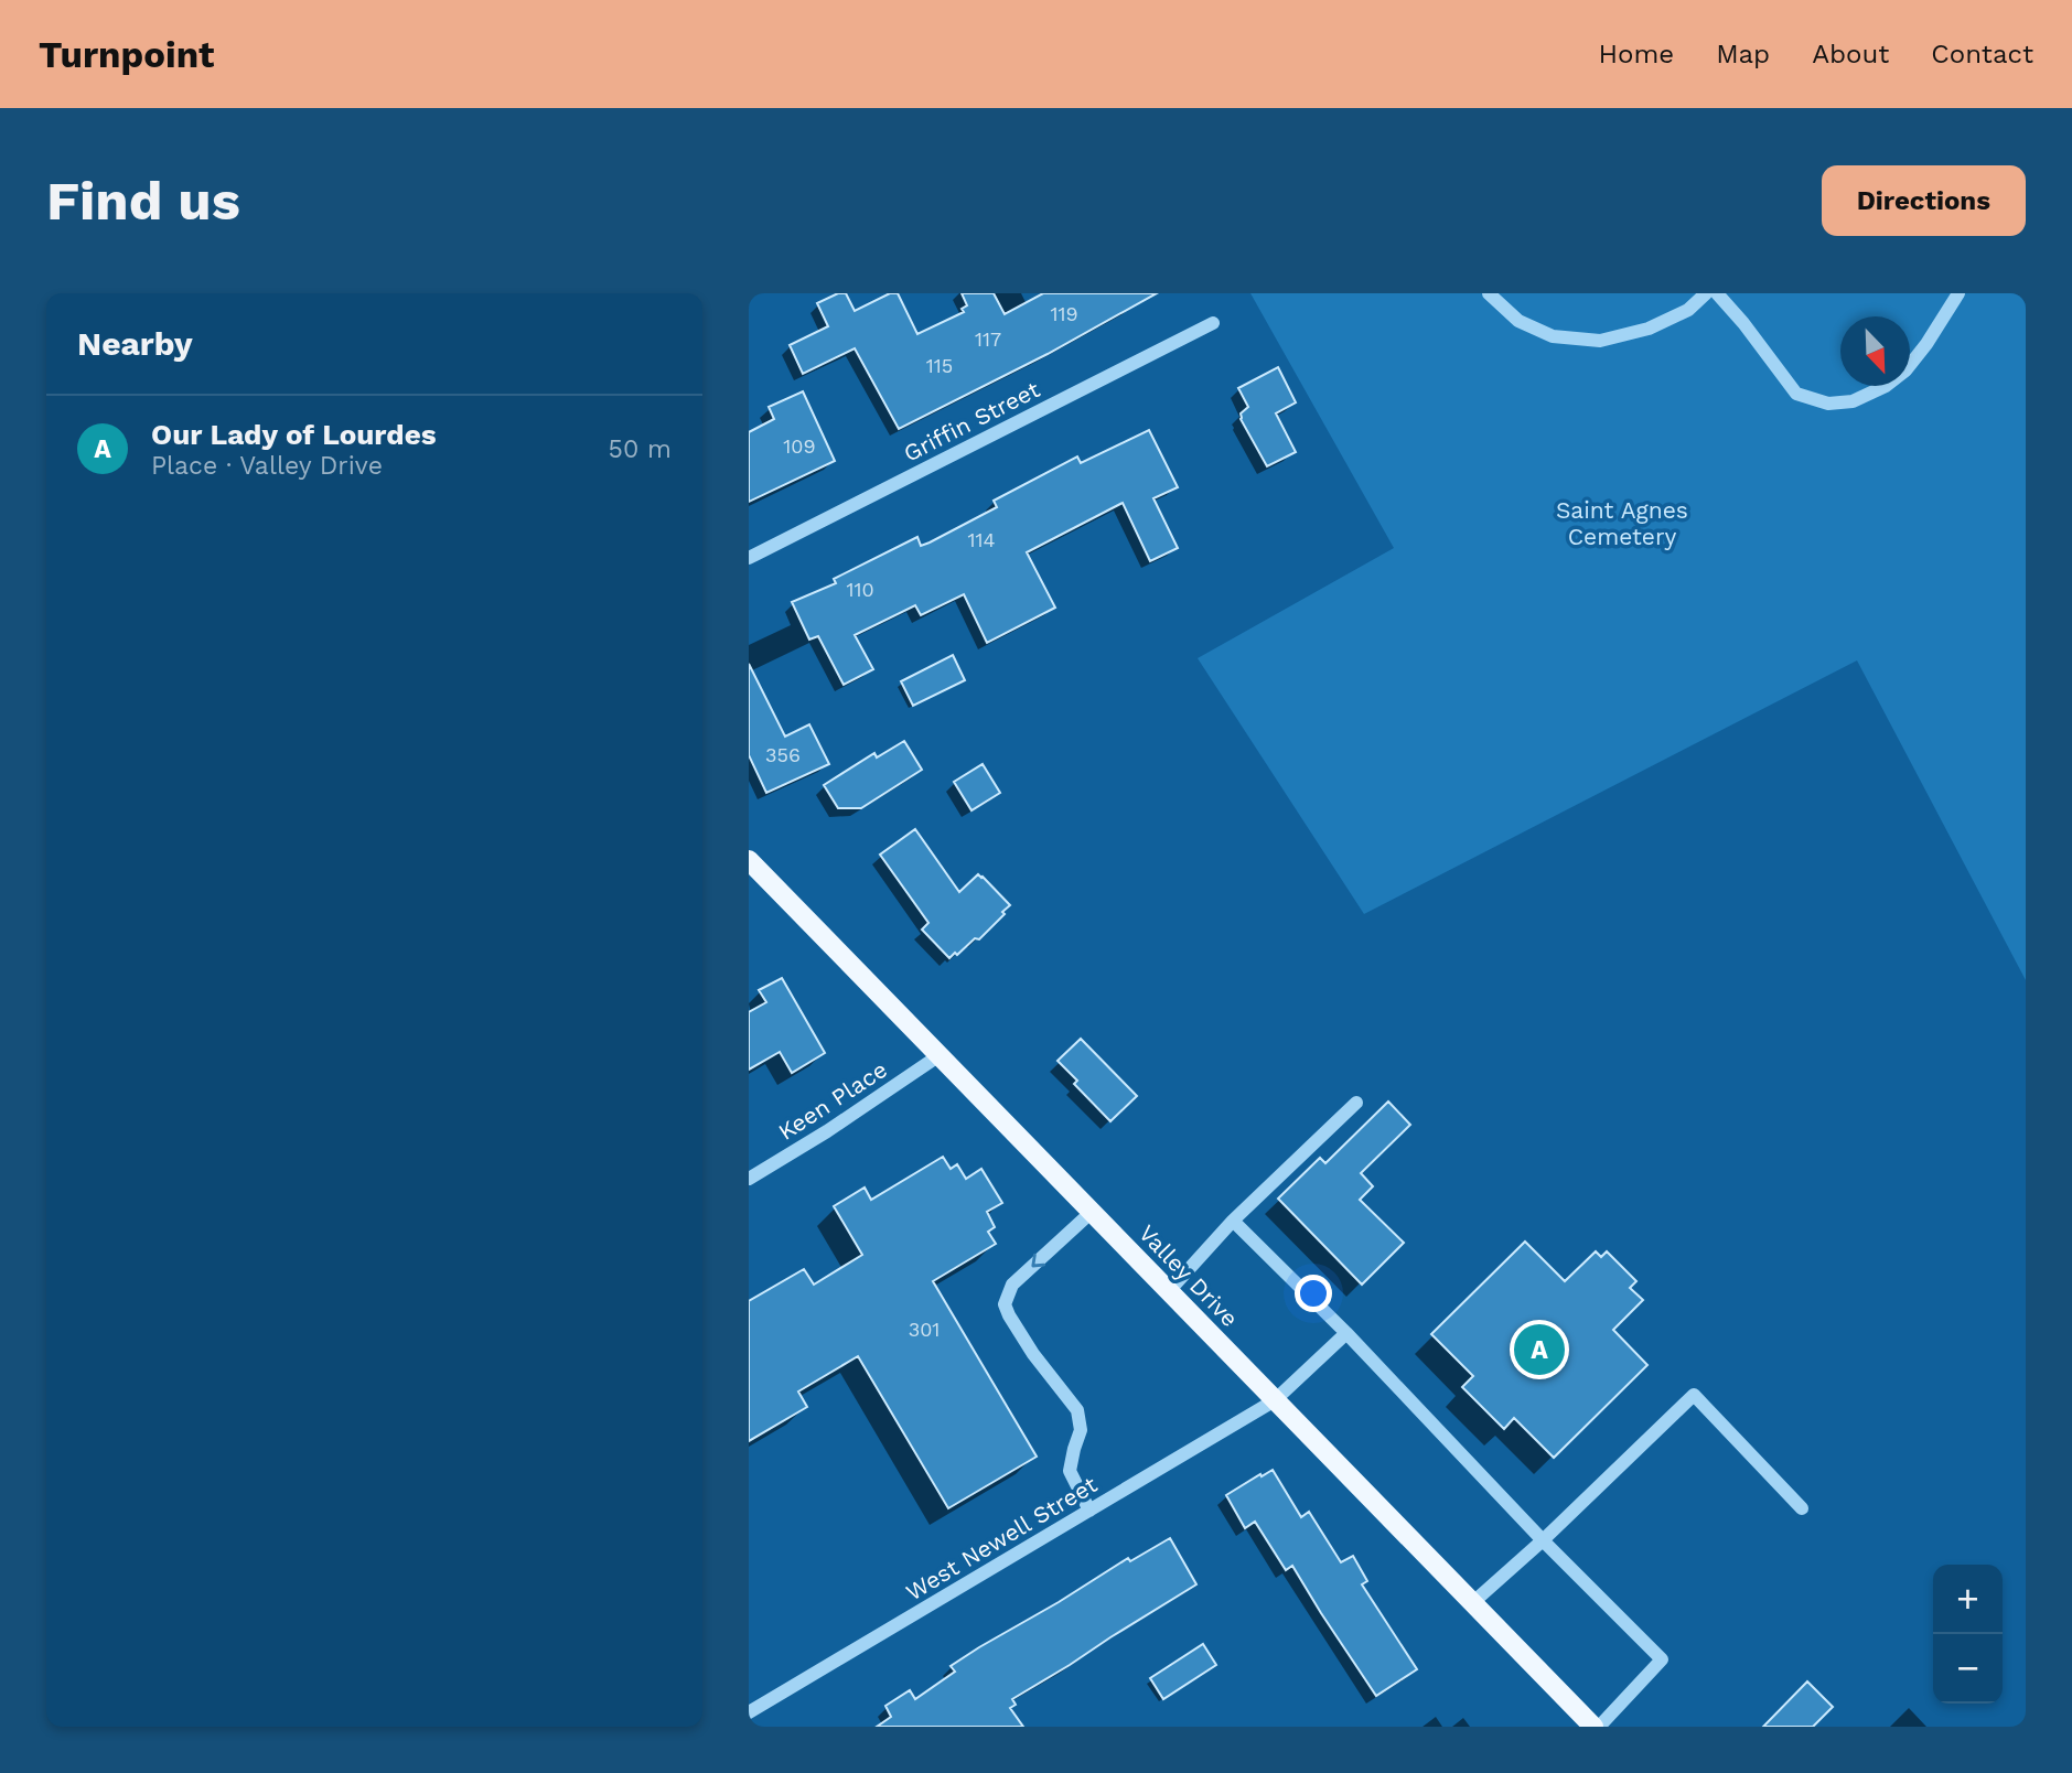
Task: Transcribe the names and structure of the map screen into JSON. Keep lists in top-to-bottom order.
{
  "streets": {
    "main road": ["Valley Drive"],
    "street": ["Griffin Street", "Keen Place", "West Newell Street"]
  },
  "crossings": [
    ["Keen Place", "Valley Drive"],
    ["Valley Drive", "West Newell Street"]
  ],
  "parks": ["Saint Agnes Cemetery"],
  "house_numbers": [
    "119",
    "117",
    "115",
    "109",
    "114",
    "110",
    "356",
    "301"
  ],
  "north": "bottom right",
  "page": {
    "header": "Turnpoint",
    "nav": [
      "Home",
      "Map",
      "About",
      "Contact"
    ],
    "buttons": "Directions",
    "title": "Find us",
    "heading": "Nearby",
    "list": [
      {
        "mark": "A",
        "name": "Our Lady of Lourdes",
        "note": "Place · Valley Drive",
        "value": "50 m"
      }
    ],
    "pins": "A",
    "map_buttons": ["+", "−"]
  }
}
